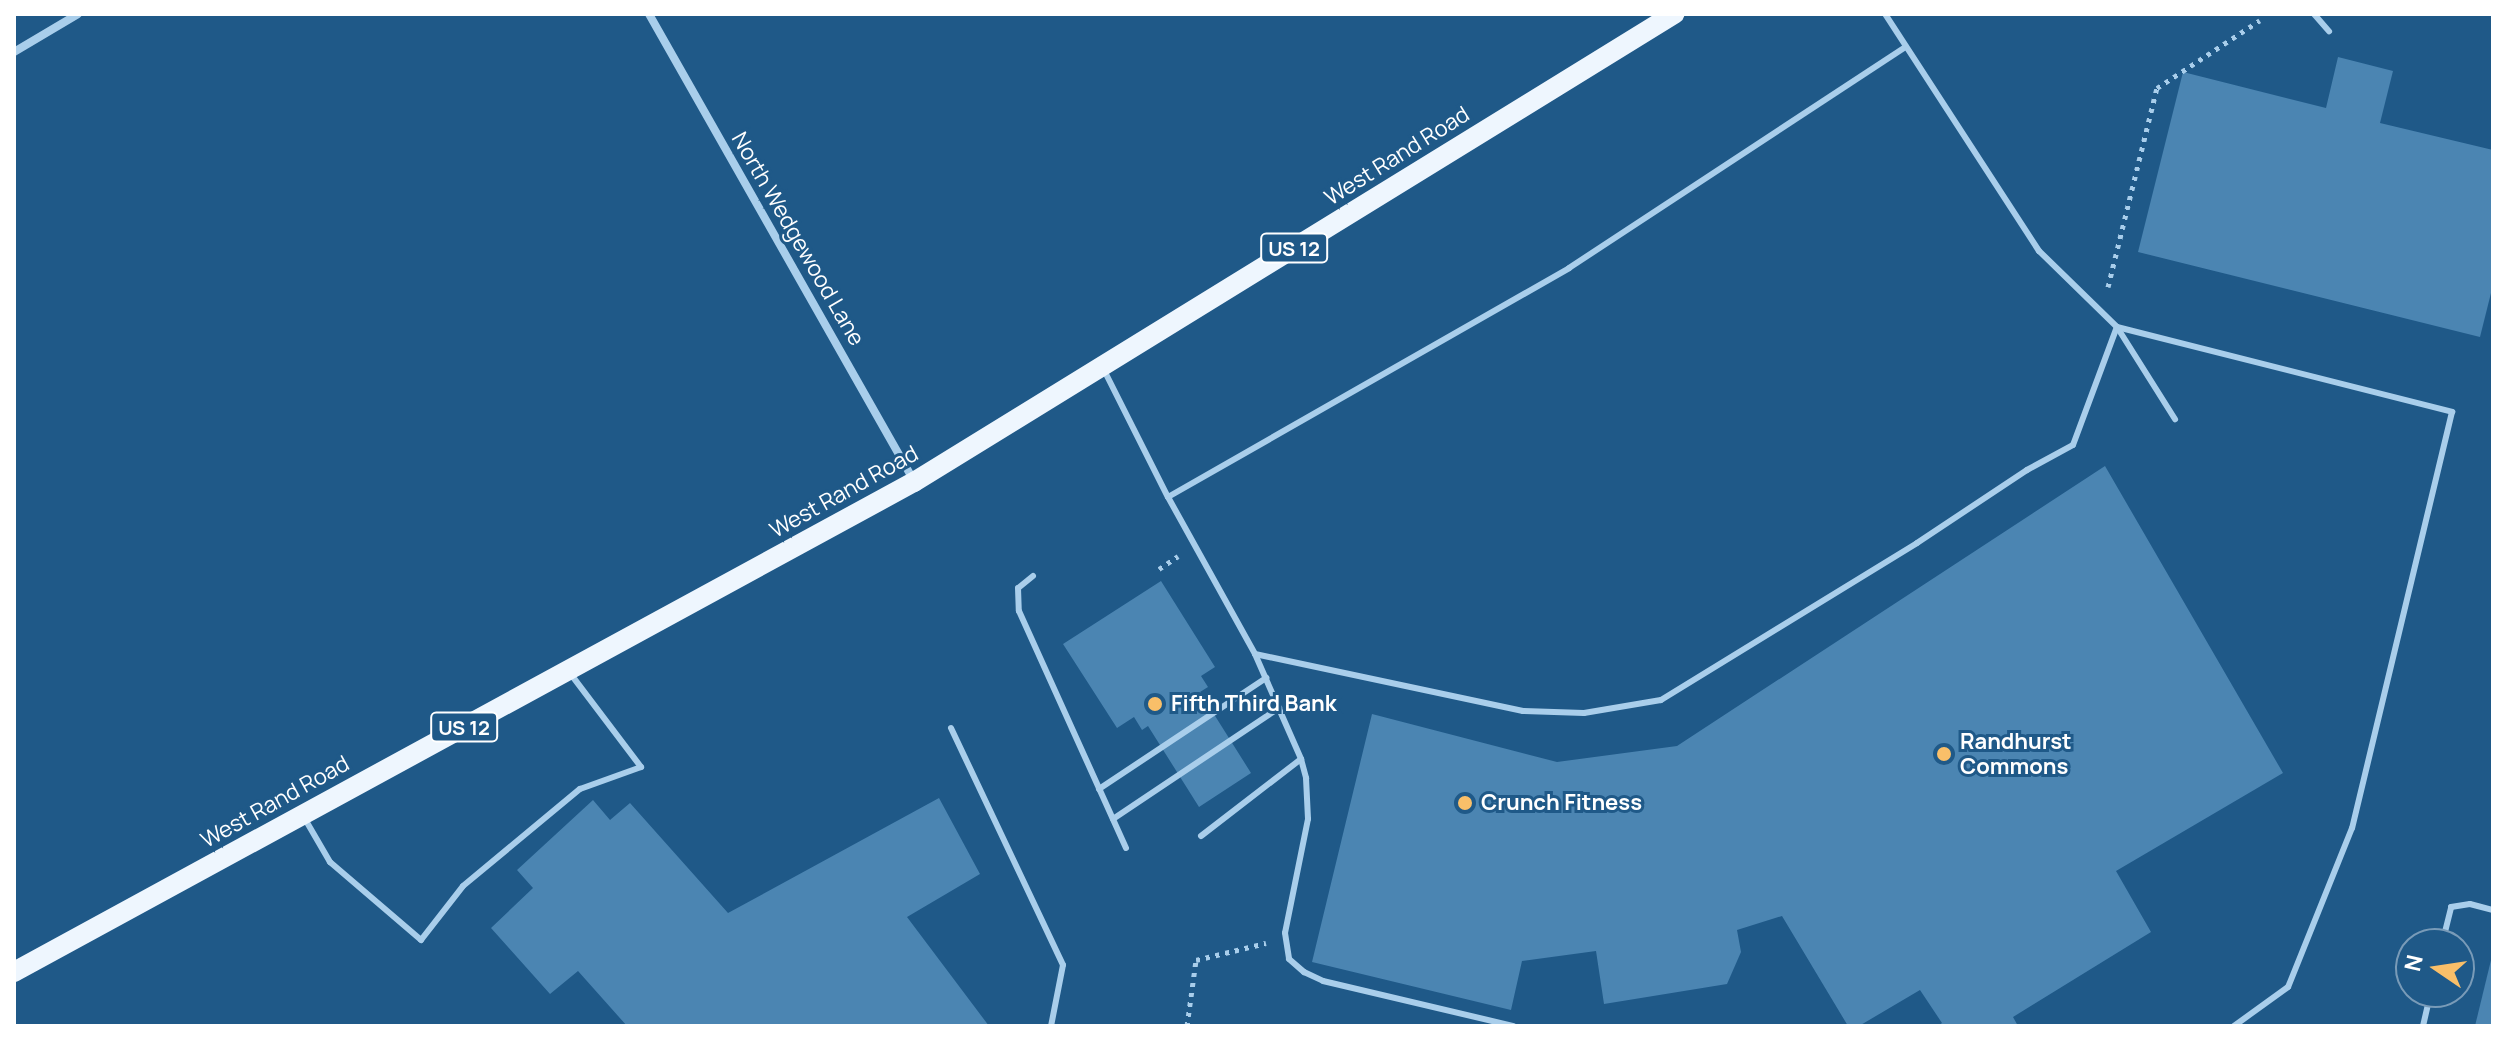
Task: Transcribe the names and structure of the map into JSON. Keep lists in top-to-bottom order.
{
  "streets": {
    "main road": ["West Rand Road", "US 12"],
    "street": ["North Wedgewood Lane"]
  },
  "crossings": [
    ["West Rand Road", "North Wedgewood Lane"]
  ],
  "places": ["Fifth Third Bank", "Randhurst Commons", "Crunch Fitness"],
  "north": "left"
}
